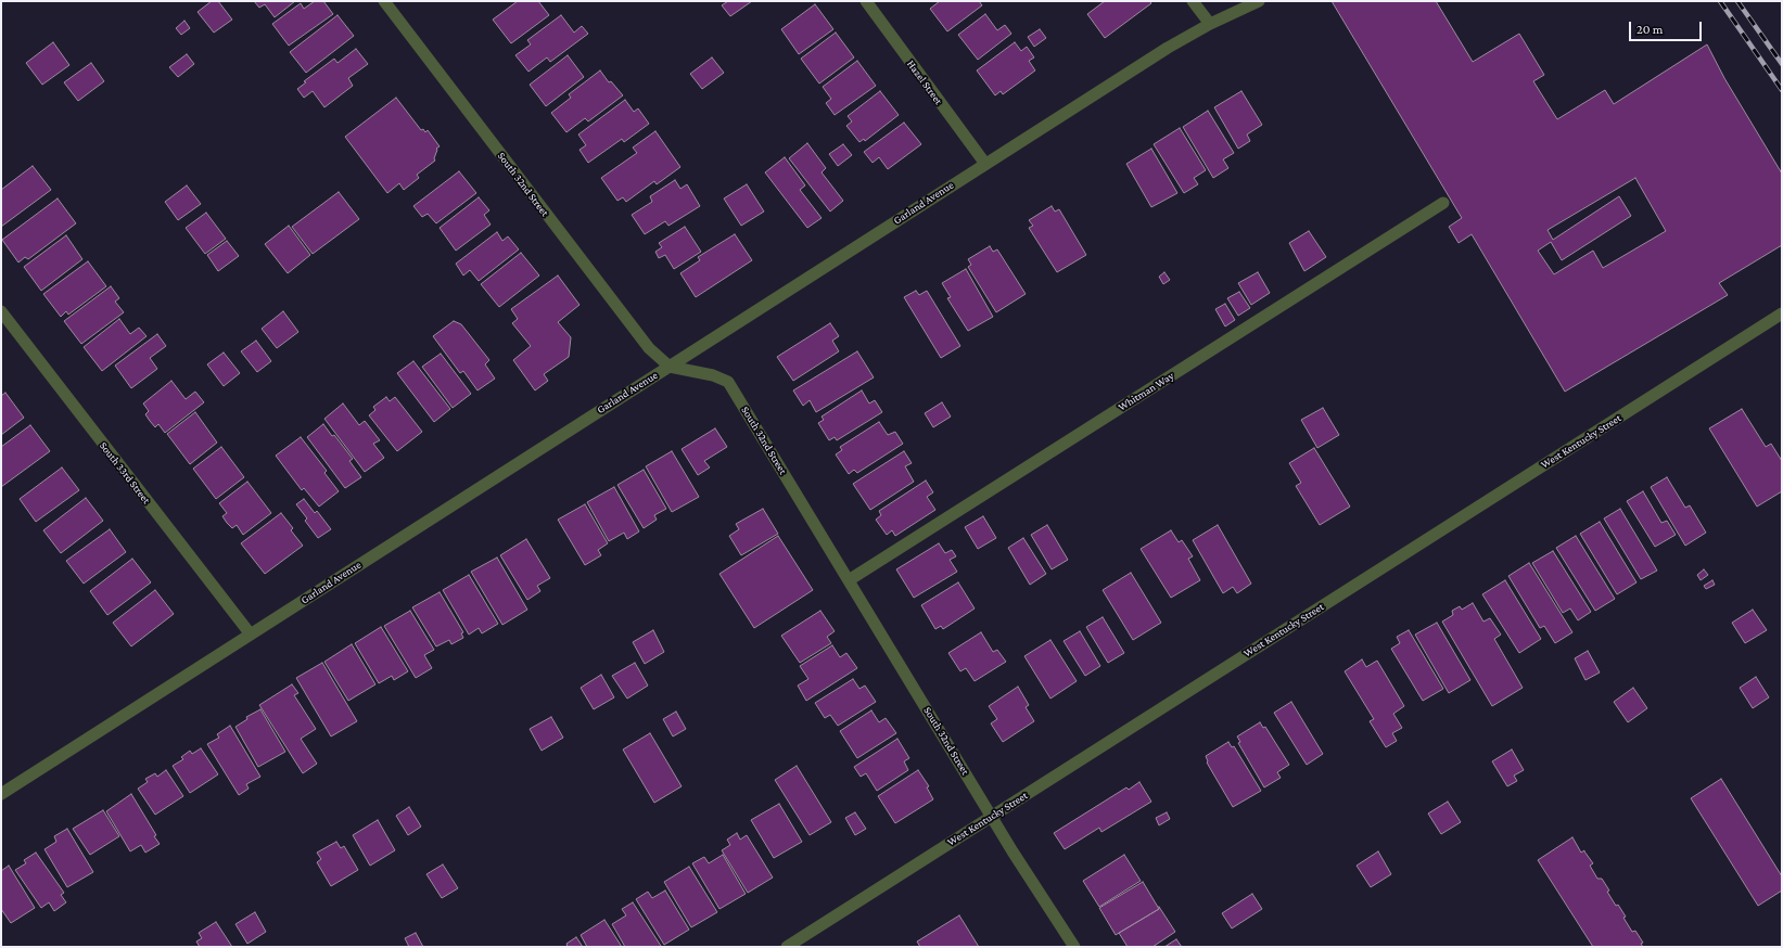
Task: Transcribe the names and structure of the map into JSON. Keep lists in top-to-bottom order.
{
  "streets": {
    "street": [
      "Hazel Street",
      "South 32nd Street",
      "Garland Avenue",
      "Whitman Way",
      "West Kentucky Street",
      "South 33rd Street"
    ]
  },
  "crossings": [
    ["Hazel Street", "Garland Avenue"],
    ["South 32nd Street", "Garland Avenue"],
    ["South 32nd Street", "Whitman Way"],
    ["South 32nd Street", "West Kentucky Street"],
    ["Garland Avenue", "South 33rd Street"]
  ],
  "scale_bar": "20 m"
}
